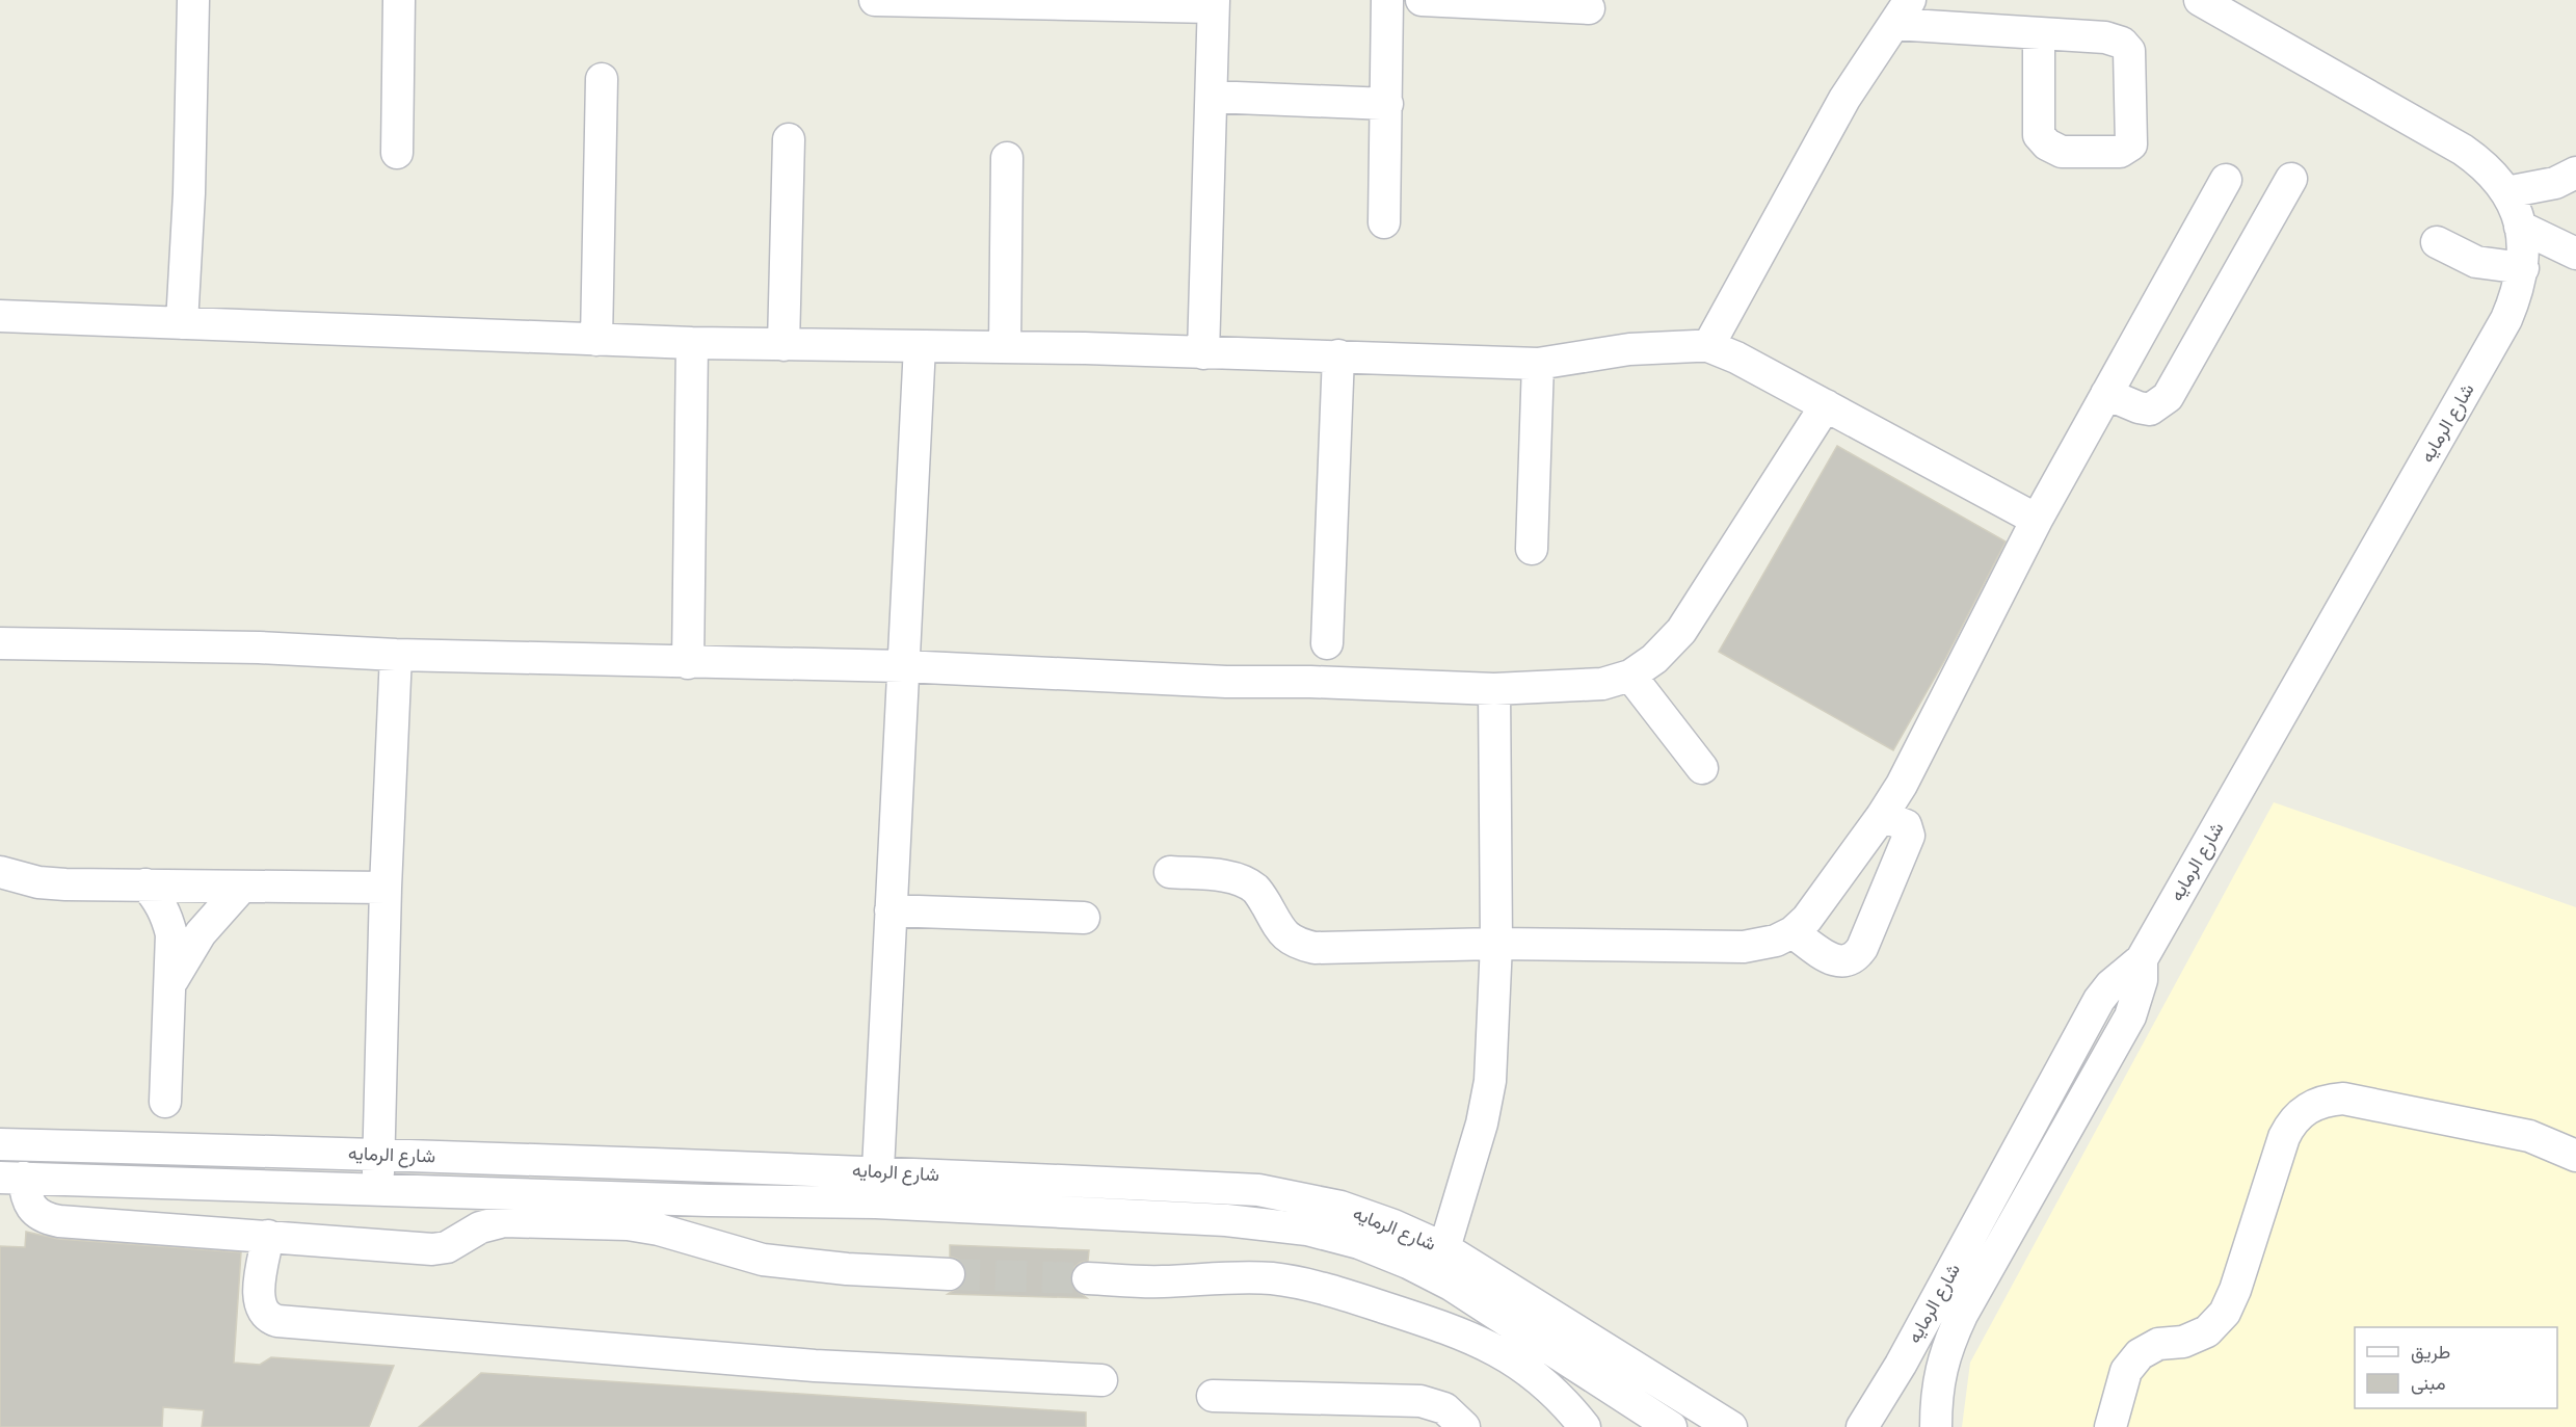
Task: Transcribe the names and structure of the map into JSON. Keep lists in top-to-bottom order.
{
  "streets": {
    "street": ["شارع الرمايه"]
  },
  "legend": ["طريق", "مبنى"]
}
